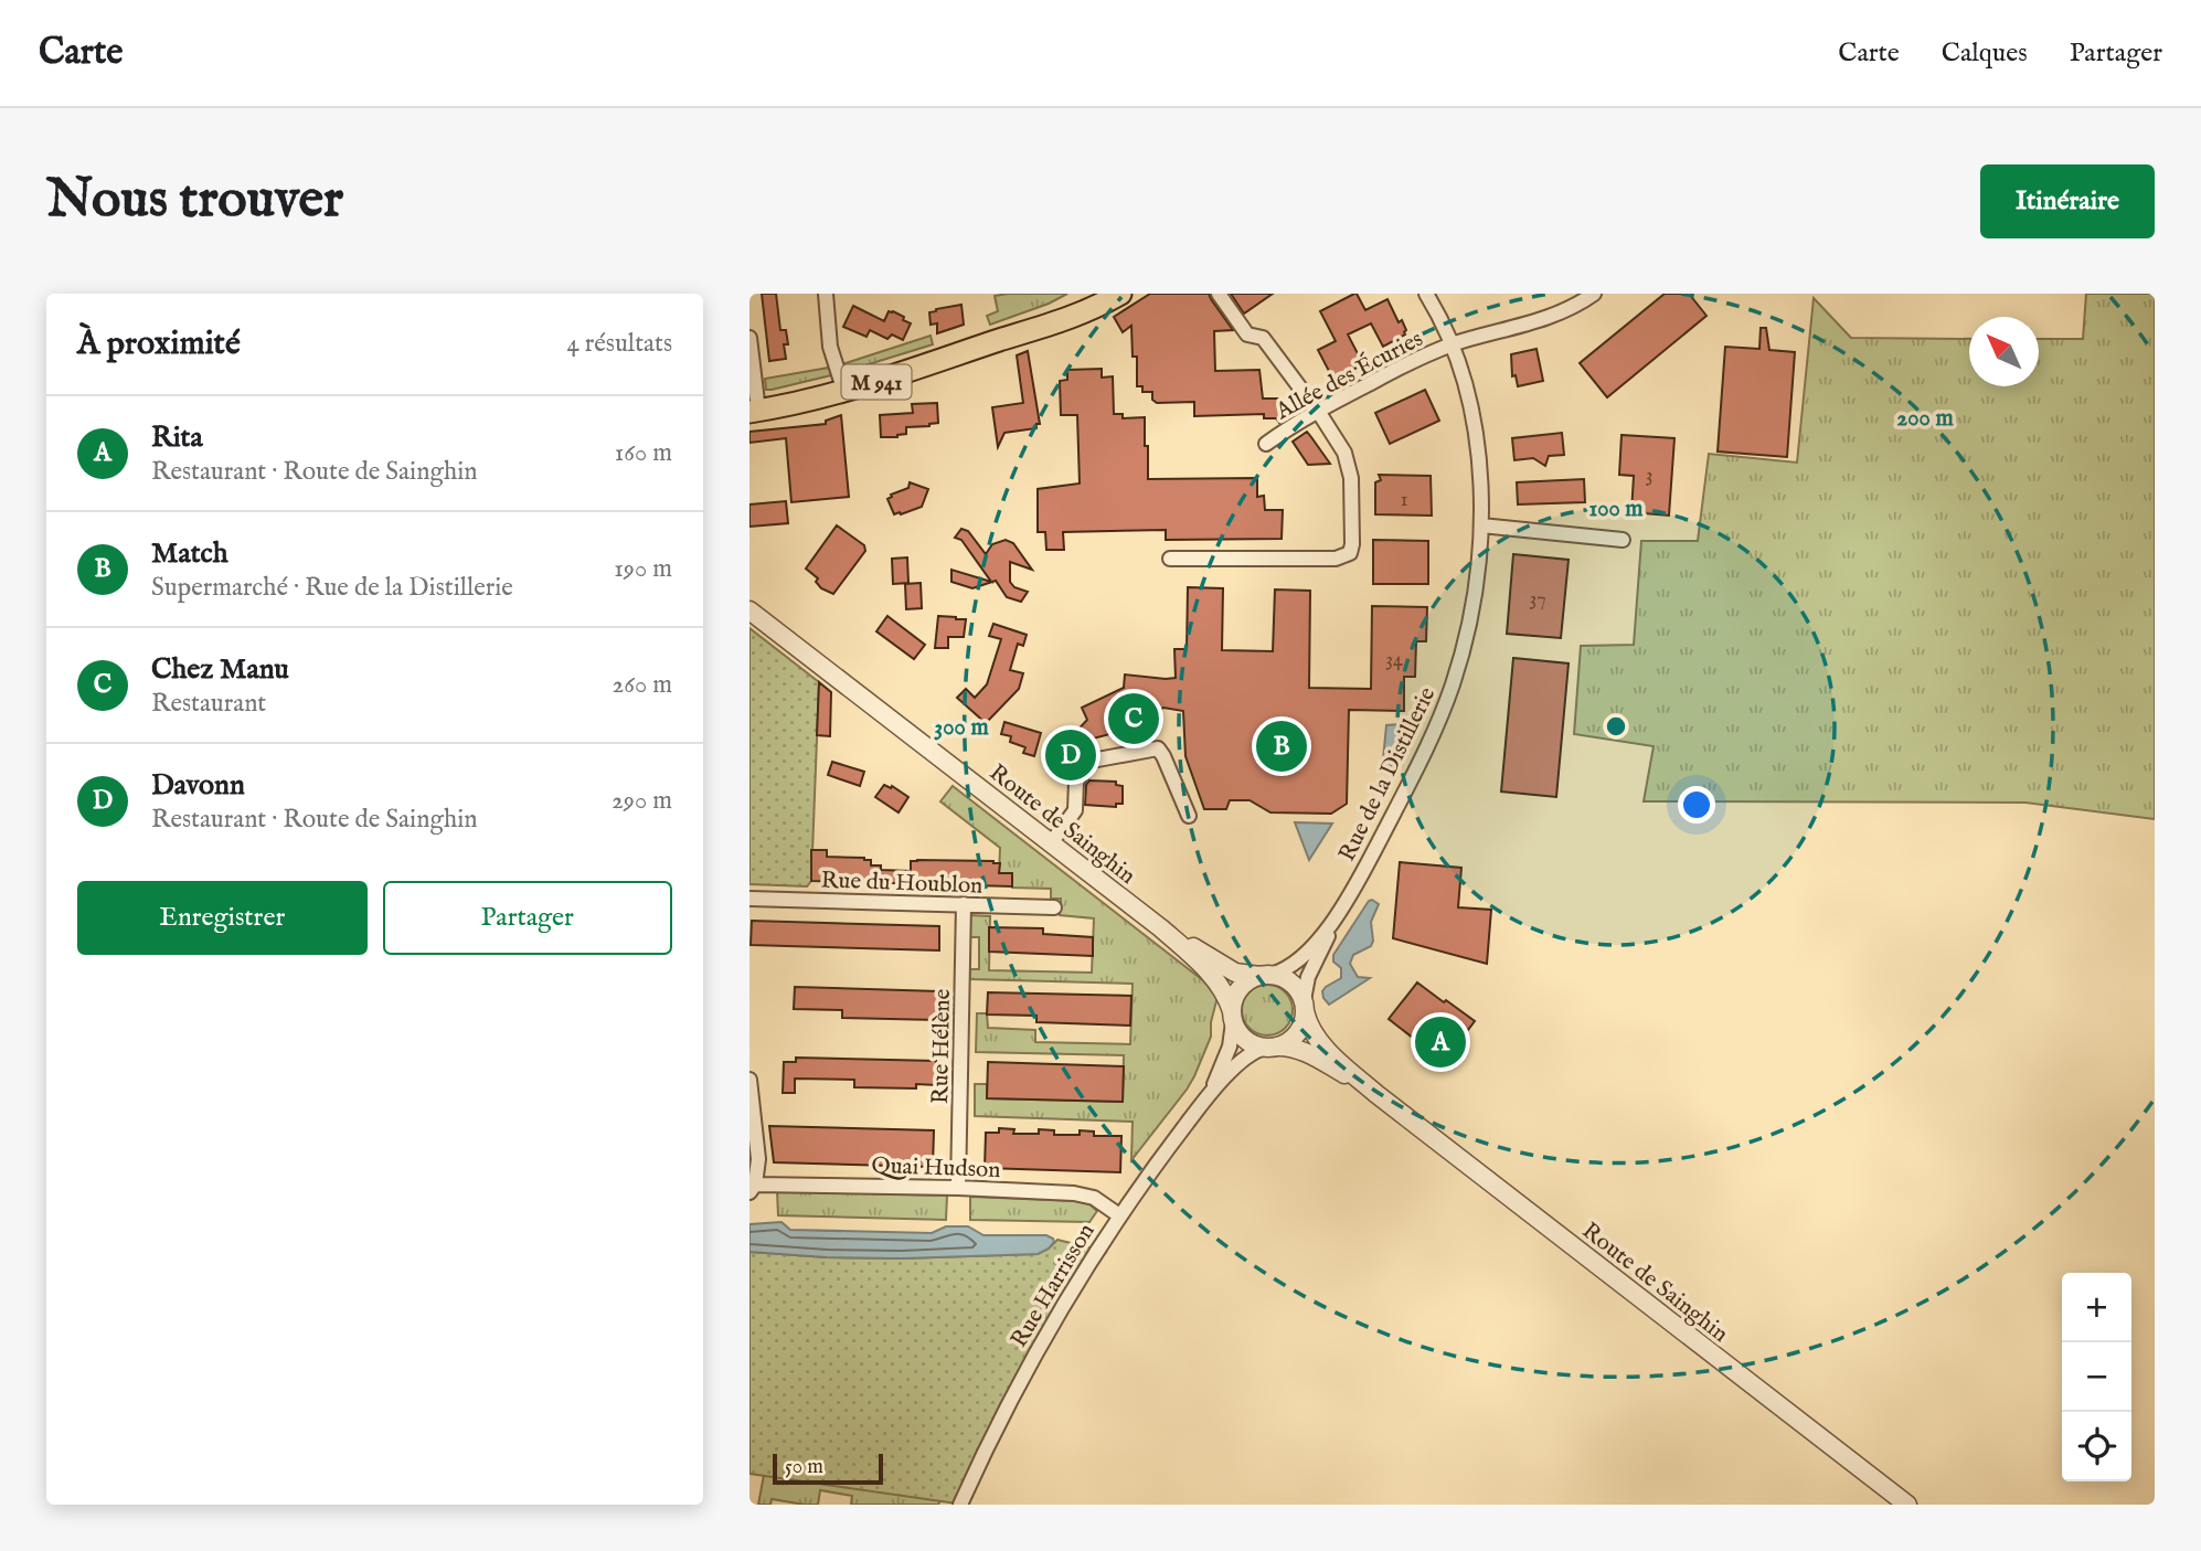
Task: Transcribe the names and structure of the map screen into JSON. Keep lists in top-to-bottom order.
{
  "streets": {
    "main road": ["M 941"],
    "street": [
      "Allée des Écuries",
      "Rue de la Distillerie",
      "Route de Sainghin",
      "Rue du Houblon",
      "Rue Hélène",
      "Quai Hudson",
      "Rue Harrisson"
    ]
  },
  "crossings": [
    ["Allée des Écuries", "Rue de la Distillerie"],
    ["Rue de la Distillerie", "Route de Sainghin"],
    ["Rue de la Distillerie", "Rue Harrisson"],
    ["Route de Sainghin", "Rue Harrisson"],
    ["Rue du Houblon", "Rue Hélène"],
    ["Rue Hélène", "Quai Hudson"],
    ["Quai Hudson", "Rue Harrisson"]
  ],
  "house_numbers": [
    "3",
    "1",
    "37",
    "34"
  ],
  "scale_bar": "50 m",
  "north": "top left",
  "page": {
    "header": "Carte",
    "nav": ["Carte", "Calques", "Partager"],
    "buttons": [
      "Itinéraire",
      ["Enregistrer", "Partager"]
    ],
    "title": "Nous trouver",
    "heading": ["À proximité", "4 résultats"],
    "list": [
      {
        "mark": "A",
        "name": "Rita",
        "note": "Restaurant · Route de Sainghin",
        "value": "160 m"
      },
      {
        "mark": "B",
        "name": "Match",
        "note": "Supermarché · Rue de la Distillerie",
        "value": "190 m"
      },
      {
        "mark": "C",
        "name": "Chez Manu",
        "note": "Restaurant",
        "value": "260 m"
      },
      {
        "mark": "D",
        "name": "Davonn",
        "note": "Restaurant · Route de Sainghin",
        "value": "290 m"
      }
    ],
    "pins": [
      "C",
      "B",
      "D",
      "A"
    ],
    "map_buttons": ["+", "−"],
    "scale": "50 m"
  },
  "rings": ["200 m", "100 m", "300 m"]
}
